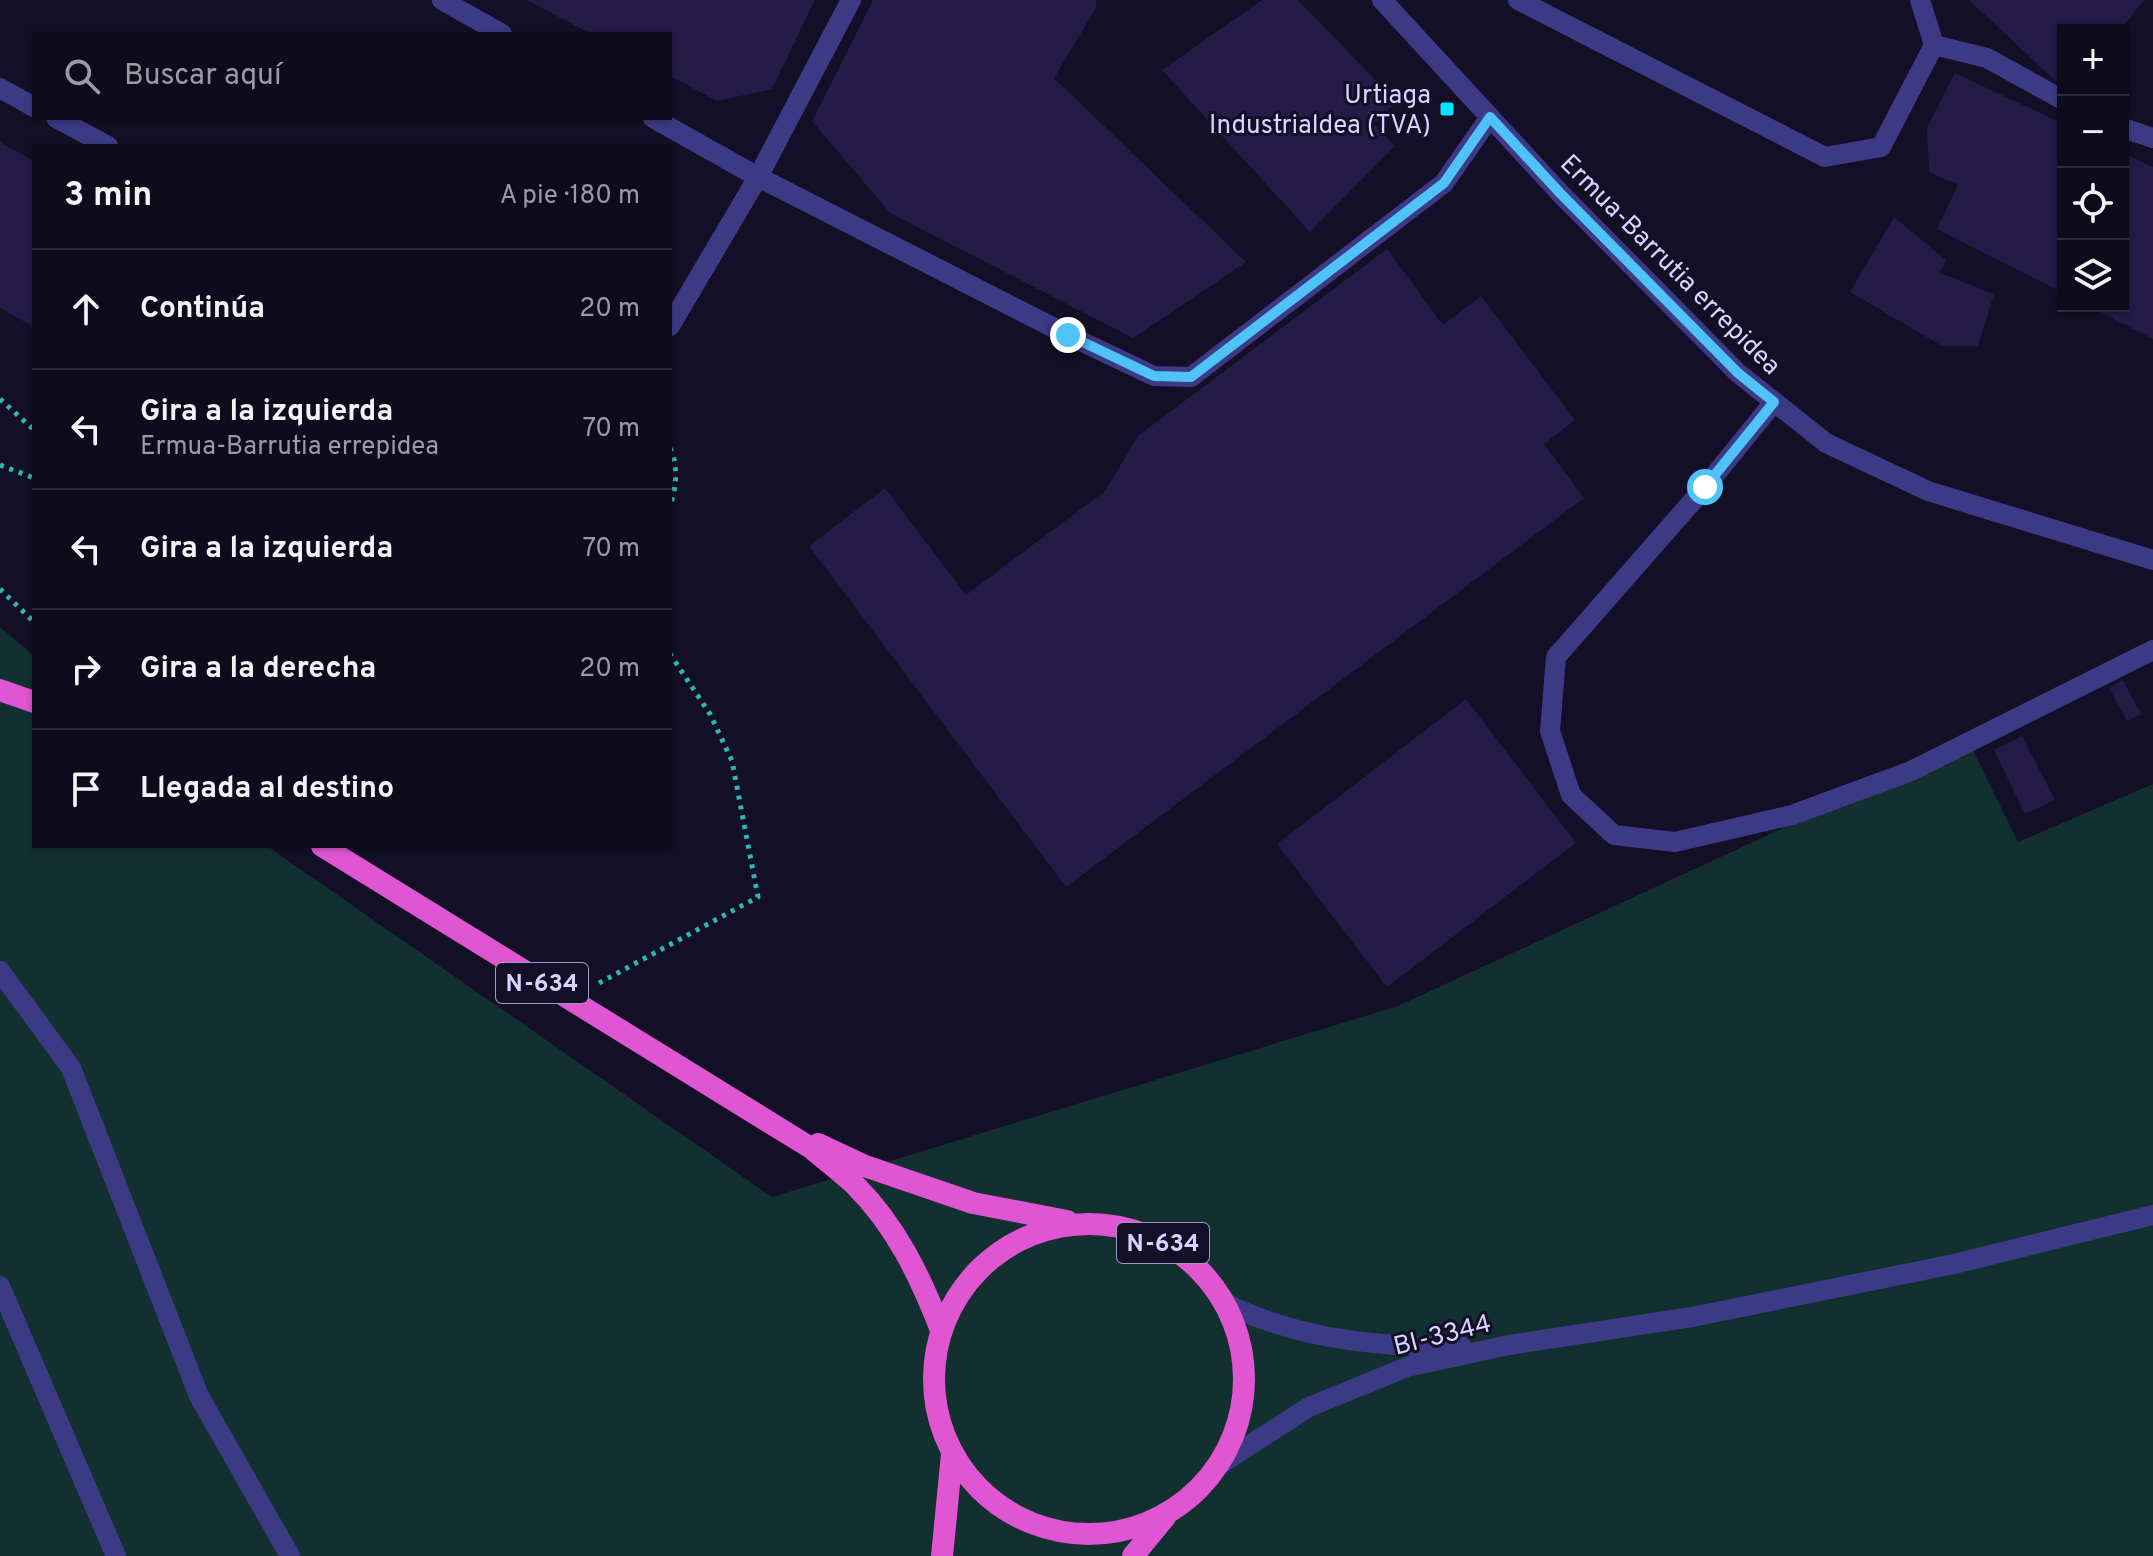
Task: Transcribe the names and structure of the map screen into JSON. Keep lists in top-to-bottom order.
{
  "streets": {
    "highway": ["N-634"],
    "street": ["Ermua-Barrutia errepidea", "BI-3344"]
  },
  "crossings": [
    ["N-634", "BI-3344"]
  ],
  "places": {
    "transit": ["Urtiaga Industrialdea (TVA)"]
  },
  "page": {
    "map_buttons": ["+", "−"],
    "search": "Buscar aquí",
    "heading": ["3 min", "A pie · 180 m"],
    "list": [
      ["Continúa", "20 m"],
      ["Gira a la izquierda", "Ermua-Barrutia errepidea", "70 m"],
      ["Gira a la izquierda", "70 m"],
      ["Gira a la derecha", "20 m"],
      "Llegada al destino"
    ]
  }
}
